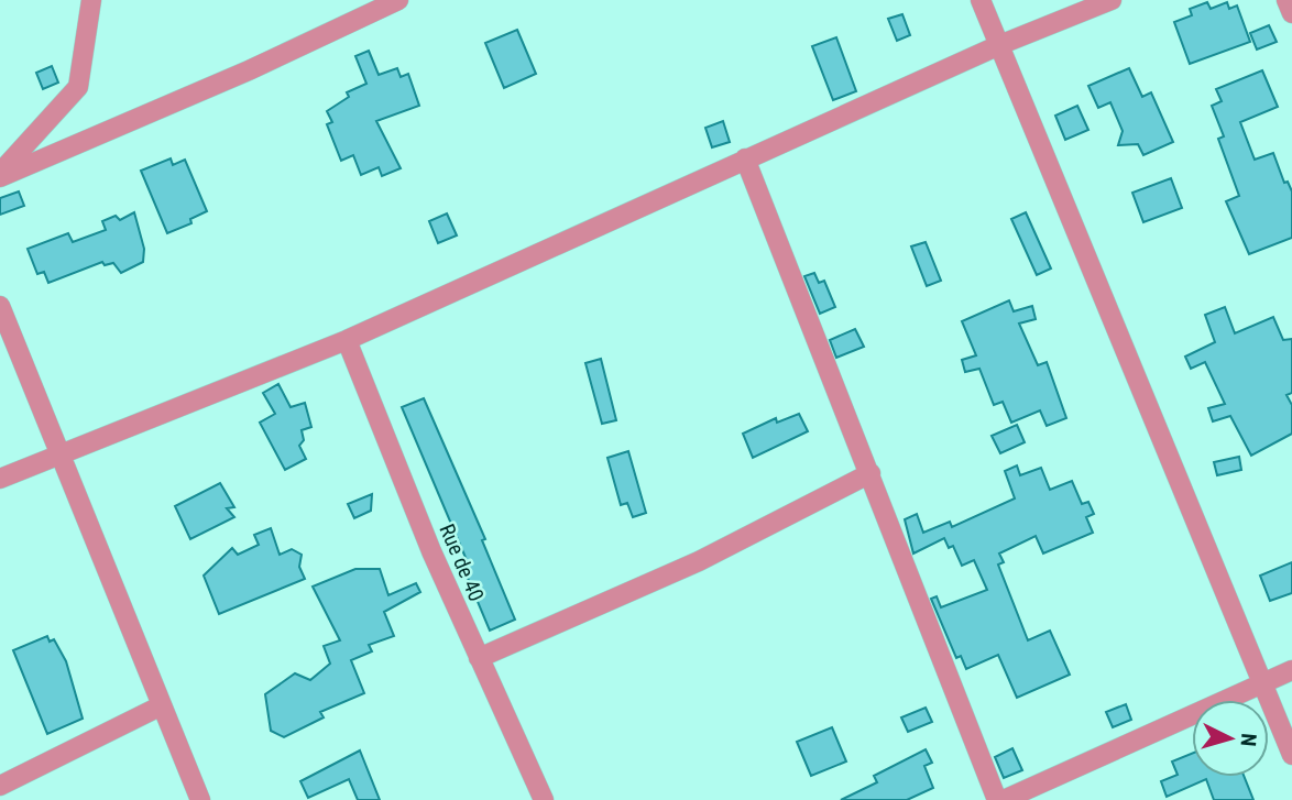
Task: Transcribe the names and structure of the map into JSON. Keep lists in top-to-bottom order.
{
  "streets": {
    "street": ["Rue de 40"]
  },
  "north": "right"
}
